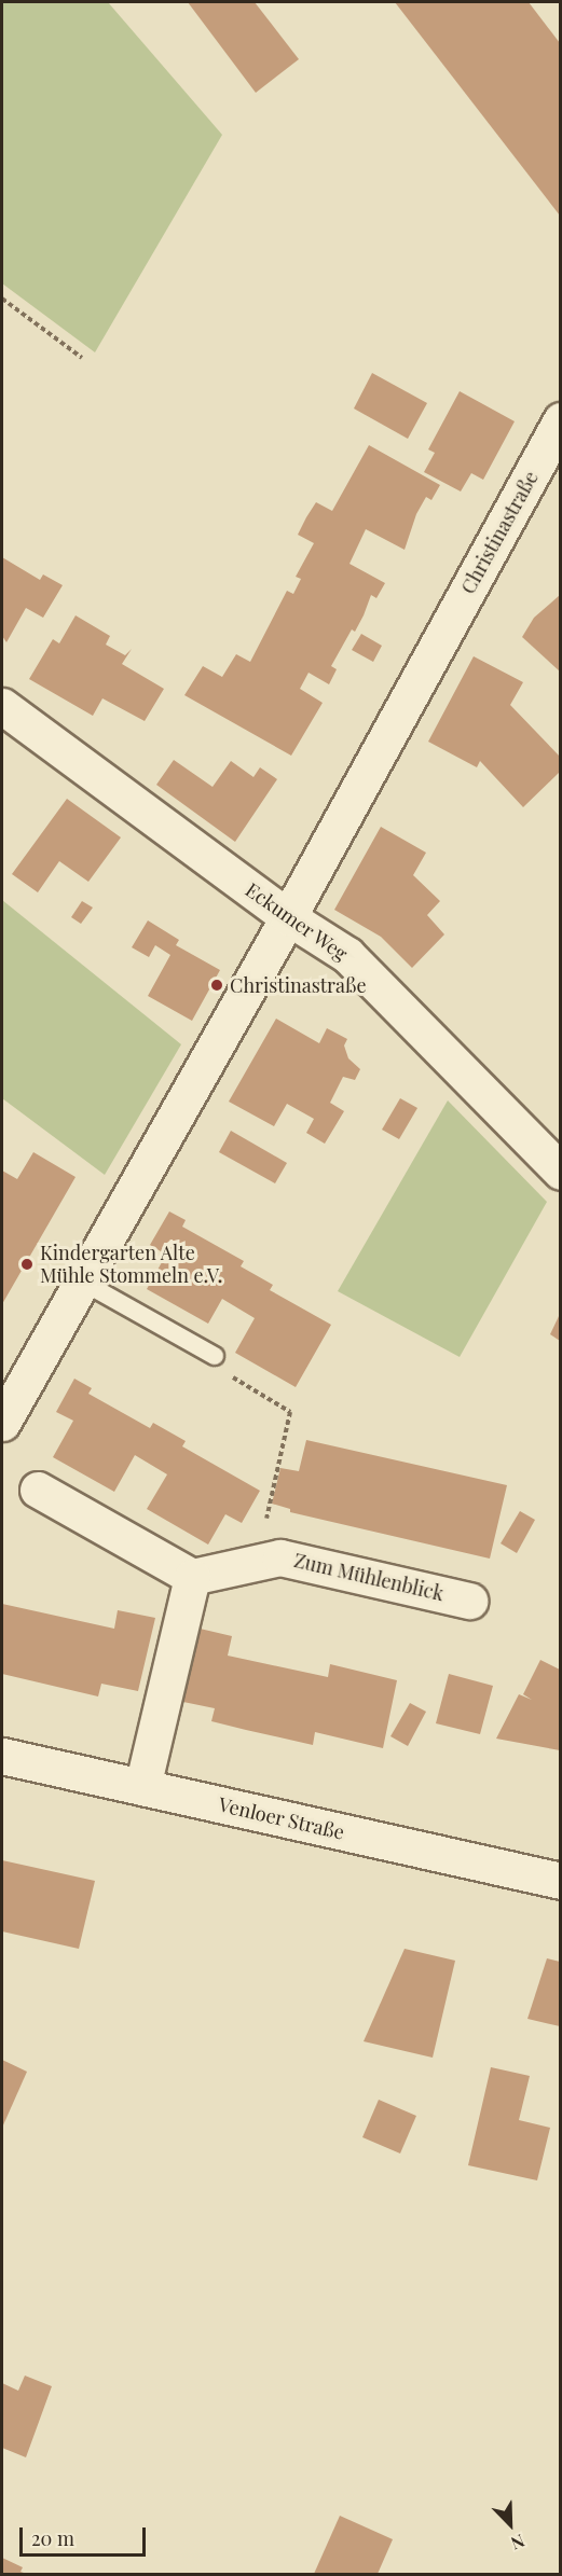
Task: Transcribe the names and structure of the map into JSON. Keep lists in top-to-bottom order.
{
  "streets": {
    "street": [
      "Christinastraße",
      "Eckumer Weg",
      "Zum Mühlenblick",
      "Venloer Straße"
    ]
  },
  "crossings": [
    ["Christinastraße", "Eckumer Weg"]
  ],
  "places": ["Christinastraße", "Kindergarten Alte Mühle Stommeln e.V."],
  "scale_bar": "20 m",
  "north": "bottom right"
}
